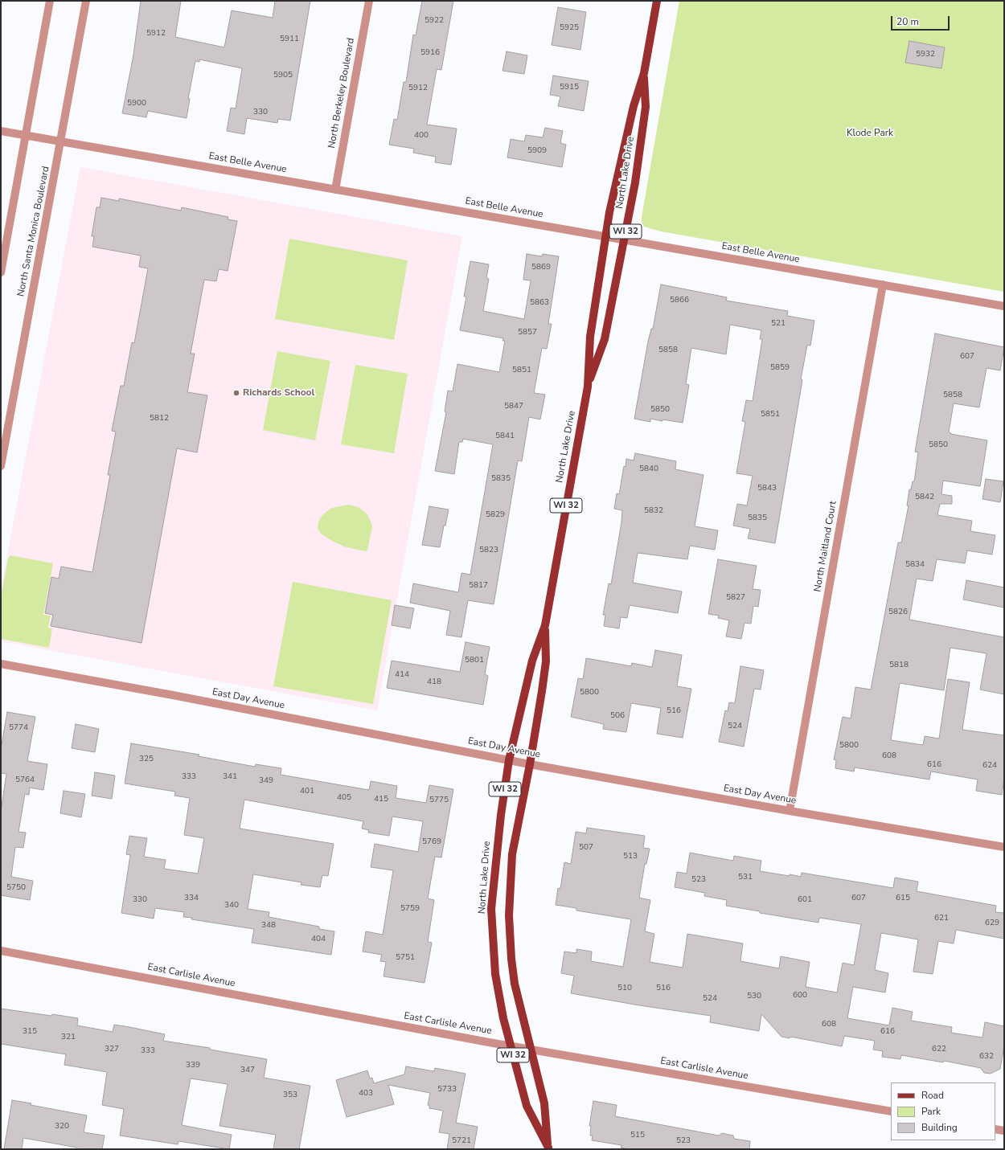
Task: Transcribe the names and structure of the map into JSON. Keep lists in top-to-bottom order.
{
  "streets": {
    "main road": ["North Lake Drive", "WI 32"],
    "street": [
      "North Berkeley Boulevard",
      "East Belle Avenue",
      "North Santa Monica Boulevard",
      "North Maitland Court",
      "East Day Avenue",
      "East Carlisle Avenue"
    ]
  },
  "crossings": [
    ["North Berkeley Boulevard", "East Belle Avenue"],
    ["East Belle Avenue", "North Lake Drive"],
    ["East Belle Avenue", "North Santa Monica Boulevard"],
    ["East Belle Avenue", "North Maitland Court"],
    ["North Lake Drive", "East Day Avenue"],
    ["North Lake Drive", "East Carlisle Avenue"],
    ["North Maitland Court", "East Day Avenue"]
  ],
  "parks": ["Klode Park"],
  "places": ["Richards School"],
  "house_numbers": [
    "5922",
    "5925",
    "5912",
    "5911",
    "5916",
    "5932",
    "5905",
    "5915",
    "5912",
    "5900",
    "330",
    "400",
    "5909",
    "5869",
    "5866",
    "5863",
    "521",
    "5857",
    "5858",
    "607",
    "5859",
    "5851",
    "5858",
    "5847",
    "5850",
    "5851",
    "5812",
    "5841",
    "5850",
    "5840",
    "5835",
    "5843",
    "5842",
    "5832",
    "5829",
    "5835",
    "5823",
    "5834",
    "5817",
    "5827",
    "5826",
    "5801",
    "5818",
    "414",
    "418",
    "5800",
    "516",
    "506",
    "524",
    "5774",
    "5800",
    "608",
    "325",
    "616",
    "624",
    "333",
    "341",
    "5764",
    "349",
    "401",
    "405",
    "415",
    "5775",
    "5769",
    "507",
    "513",
    "531",
    "523",
    "5750",
    "334",
    "607",
    "615",
    "330",
    "601",
    "340",
    "5759",
    "621",
    "629",
    "348",
    "404",
    "5751",
    "510",
    "516",
    "600",
    "530",
    "524",
    "608",
    "315",
    "616",
    "321",
    "327",
    "622",
    "333",
    "632",
    "339",
    "347",
    "5733",
    "403",
    "353",
    "320",
    "515",
    "5721",
    "523"
  ],
  "legend": ["Road", "Park", "Building"],
  "scale_bar": "20 m"
}
